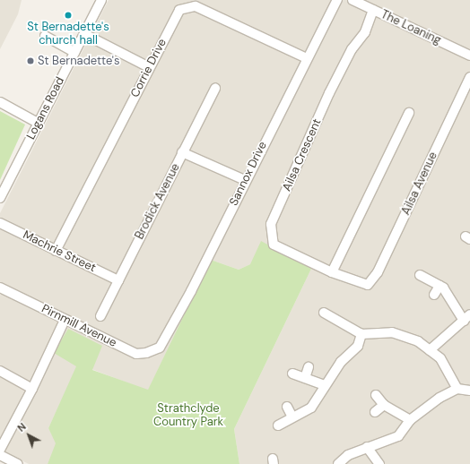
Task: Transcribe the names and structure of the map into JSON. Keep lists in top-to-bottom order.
{
  "streets": {
    "street": [
      "The Loaning",
      "Corrie Drive",
      "Logans Road",
      "Ailsa Crescent",
      "Sannox Drive",
      "Ailsa Avenue",
      "Brodick Avenue",
      "Machrie Street",
      "Pirnmill Avenue"
    ]
  },
  "crossings": [
    ["The Loaning", "Ailsa Crescent"],
    ["Corrie Drive", "Sannox Drive"],
    ["Corrie Drive", "Machrie Street"],
    ["Ailsa Crescent", "Ailsa Avenue"],
    ["Sannox Drive", "Pirnmill Avenue"],
    ["Brodick Avenue", "Machrie Street"]
  ],
  "parks": ["Strathclyde Country Park"],
  "places": ["St Bernadette's church hall", "St Bernadette's"],
  "north": "top left"
}
